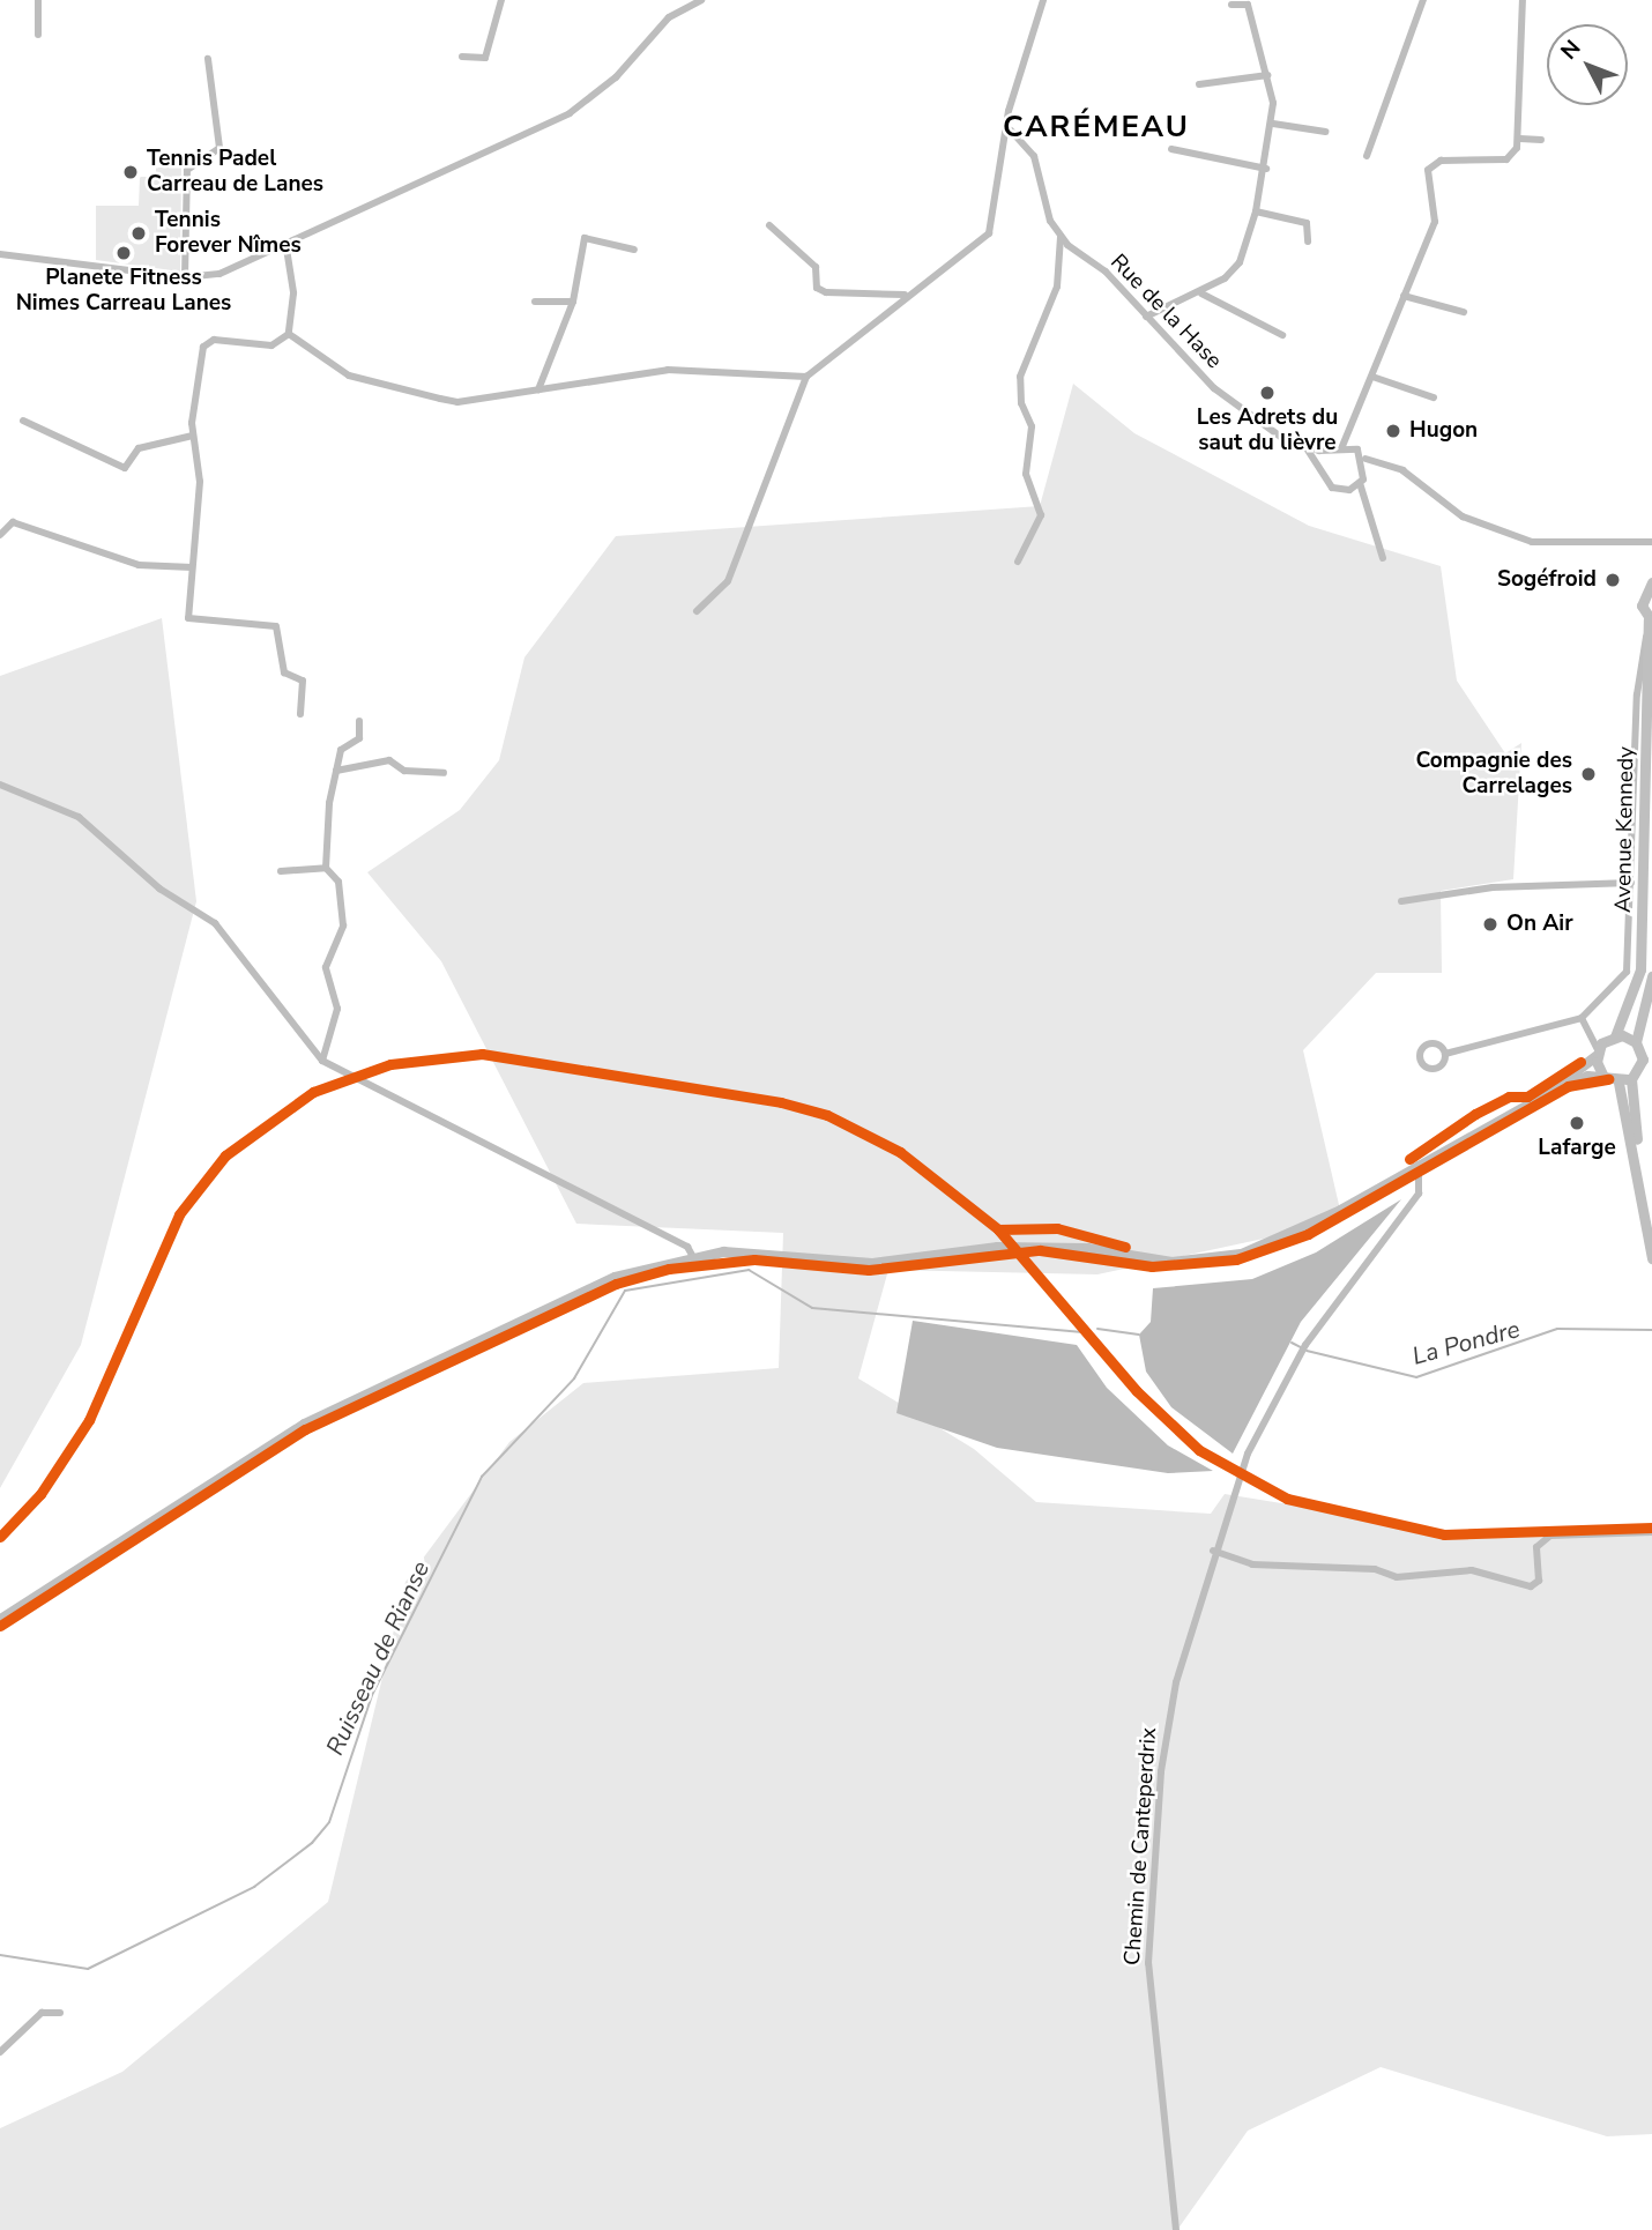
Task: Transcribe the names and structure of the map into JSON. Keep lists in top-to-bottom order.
{
  "streets": {
    "main road": ["Avenue Kennedy"],
    "street": ["Rue de la Hase", "Chemin de Canteperdrix"]
  },
  "districts": ["CARÉMEAU"],
  "water": ["La Pondre", "Ruisseau de Rianse"],
  "places": [
    "Tennis Padel Carreau de Lanes",
    "Tennis Forever Nîmes",
    "Planete Fitness Nimes Carreau Lanes",
    "Les Adrets du saut du lièvre",
    "Hugon",
    "Sogéfroid",
    "Compagnie des Carrelages",
    "On Air",
    "Lafarge"
  ],
  "north": "top left"
}
